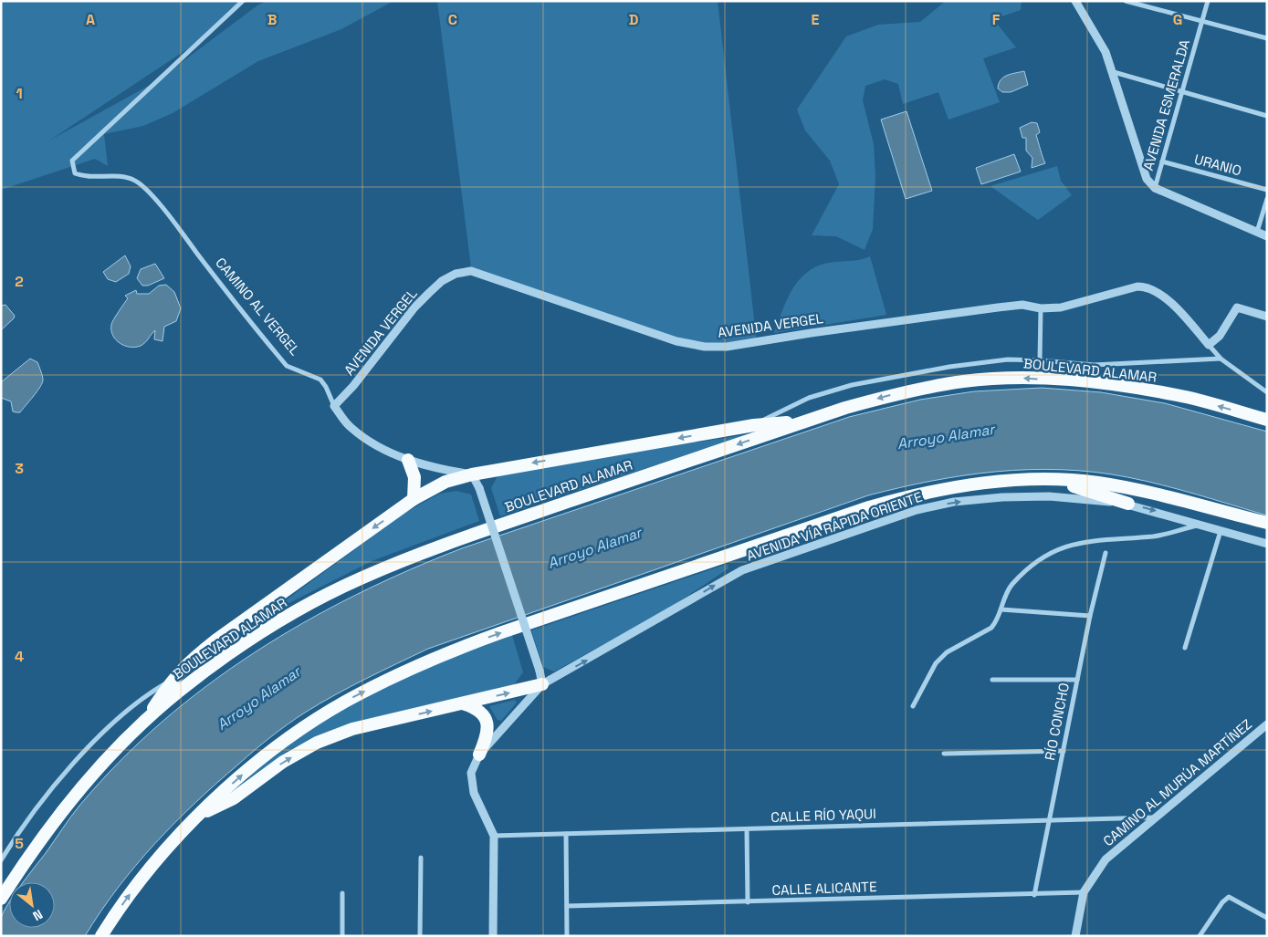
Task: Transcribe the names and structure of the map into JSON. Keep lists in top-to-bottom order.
{
  "streets": {
    "highway": ["BOULEVARD ALAMAR"],
    "street": [
      "AVENIDA ESMERALDA",
      "URANIO",
      "CAMINO AL VERGEL",
      "AVENIDA VERGEL",
      "AVENIDA VÍA RÁPIDA ORIENTE",
      "RÍO CONCHO",
      "CAMINO AL MURÚA MARTÍNEZ",
      "CALLE RÍO YAQUI",
      "CALLE ALICANTE"
    ]
  },
  "crossings": [
    ["AVENIDA ESMERALDA", "URANIO"],
    ["CAMINO AL VERGEL", "AVENIDA VERGEL"],
    ["RÍO CONCHO", "CALLE RÍO YAQUI"],
    ["RÍO CONCHO", "CALLE ALICANTE"],
    ["CAMINO AL MURÚA MARTÍNEZ", "CALLE RÍO YAQUI"],
    ["CAMINO AL MURÚA MARTÍNEZ", "CALLE ALICANTE"]
  ],
  "one_way": ["AVENIDA VÍA RÁPIDA ORIENTE"],
  "water": ["Arroyo Alamar"],
  "north": "bottom right",
  "grid": {
    "columns": [
      "A",
      "B",
      "C",
      "D",
      "E",
      "F",
      "G"
    ],
    "rows": [
      "1",
      "2",
      "3",
      "4",
      "5"
    ]
  }
}
